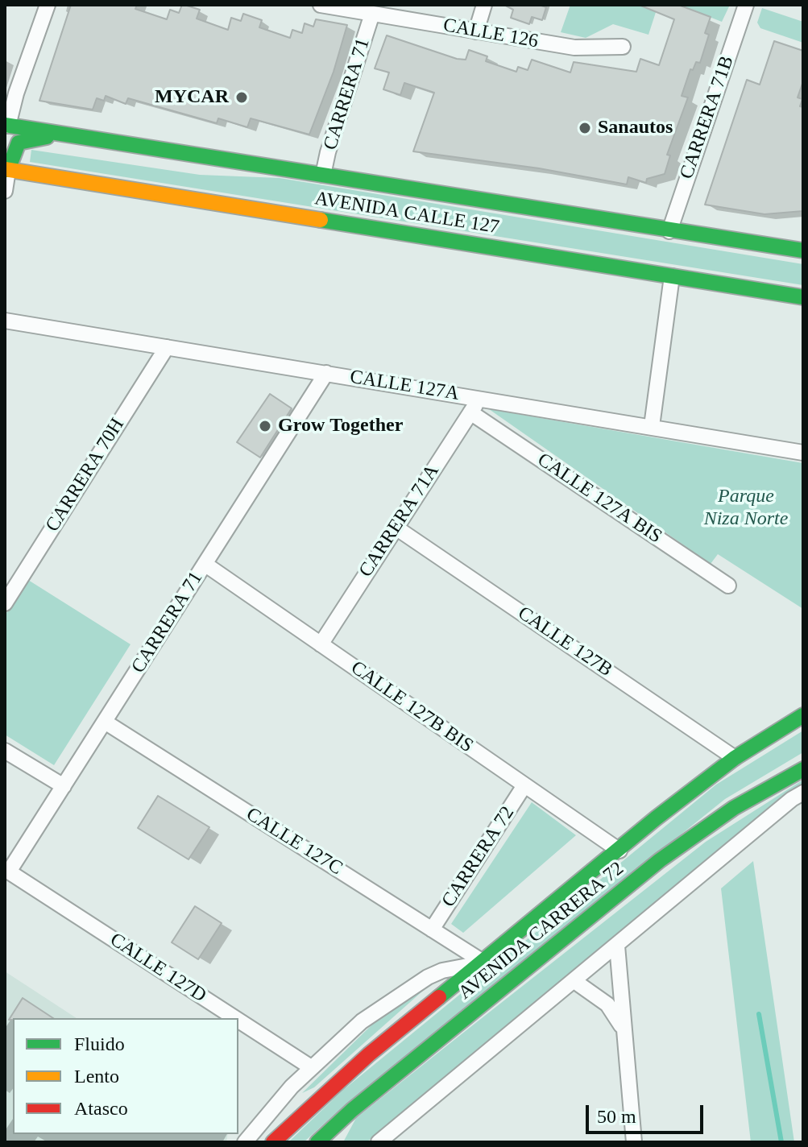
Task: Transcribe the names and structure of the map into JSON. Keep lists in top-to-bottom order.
{
  "streets": {
    "main road": ["AVENIDA CALLE 127", "AVENIDA CARRERA 72"],
    "street": [
      "CALLE 126",
      "CARRERA 71",
      "CARRERA 71B",
      "CALLE 127A",
      "CARRERA 70H",
      "CALLE 127A BIS",
      "CARRERA 71A",
      "CALLE 127B",
      "CALLE 127B BIS",
      "CALLE 127C",
      "CARRERA 72",
      "CALLE 127D"
    ]
  },
  "crossings": [
    ["CALLE 126", "CARRERA 71"],
    ["CARRERA 71", "AVENIDA CALLE 127"],
    ["CARRERA 71", "CALLE 127A"],
    ["CARRERA 71", "CALLE 127B BIS"],
    ["CARRERA 71", "CALLE 127C"],
    ["CARRERA 71", "CALLE 127D"],
    ["CARRERA 71B", "AVENIDA CALLE 127"],
    ["CALLE 127A", "CARRERA 70H"],
    ["CALLE 127A", "CARRERA 71A"],
    ["CALLE 127A BIS", "CARRERA 71A"],
    ["CARRERA 71A", "CALLE 127B"],
    ["CARRERA 71A", "CALLE 127B BIS"],
    ["CALLE 127B", "AVENIDA CARRERA 72"],
    ["CALLE 127B BIS", "CARRERA 72"],
    ["CALLE 127B BIS", "AVENIDA CARRERA 72"],
    ["CALLE 127C", "CARRERA 72"],
    ["CALLE 127C", "AVENIDA CARRERA 72"],
    ["AVENIDA CARRERA 72", "CALLE 127D"]
  ],
  "parks": ["Parque Niza Norte"],
  "places": ["MYCAR", "Sanautos", "Grow Together"],
  "legend": ["Fluido", "Lento", "Atasco"],
  "scale_bar": "50 m"
}
